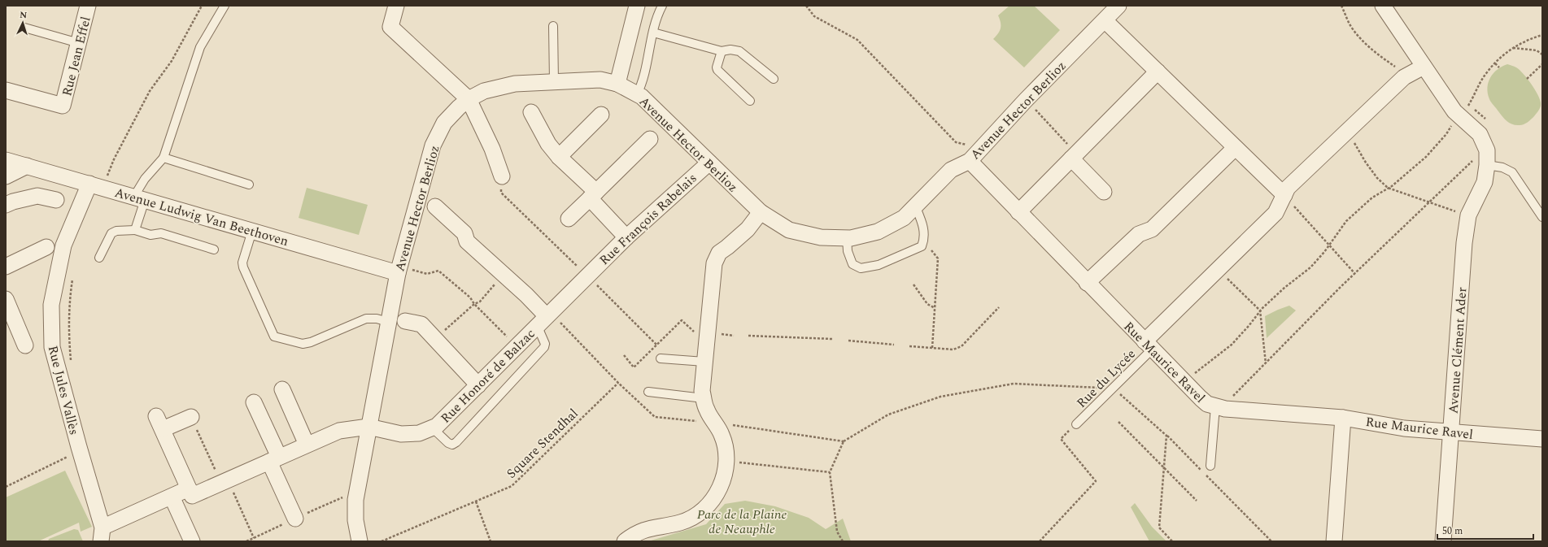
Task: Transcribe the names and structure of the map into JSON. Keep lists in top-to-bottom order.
{
  "streets": {
    "street": [
      "Rue Jean Effel",
      "Avenue Hector Berlioz",
      "Avenue Ludwig Van Beethoven",
      "Rue François Rabelais",
      "Avenue Clément Ader",
      "Rue Maurice Ravel",
      "Rue Honoré de Balzac",
      "Rue Jules Vallès"
    ],
    "lane": ["Rue du Lycée"],
    "path": ["Square Stendhal"]
  },
  "crossings": [
    ["Avenue Hector Berlioz", "Avenue Ludwig Van Beethoven"],
    ["Avenue Hector Berlioz", "Rue François Rabelais"],
    ["Avenue Hector Berlioz", "Rue Maurice Ravel"],
    ["Avenue Hector Berlioz", "Rue Honoré de Balzac"],
    ["Avenue Ludwig Van Beethoven", "Rue Jules Vallès"],
    ["Rue François Rabelais", "Rue Honoré de Balzac"],
    ["Avenue Clément Ader", "Rue Maurice Ravel"],
    ["Rue Maurice Ravel", "Rue du Lycée"]
  ],
  "parks": ["Parc de la Plaine de Neauphle"],
  "scale_bar": "50 m",
  "north": "top"
}
